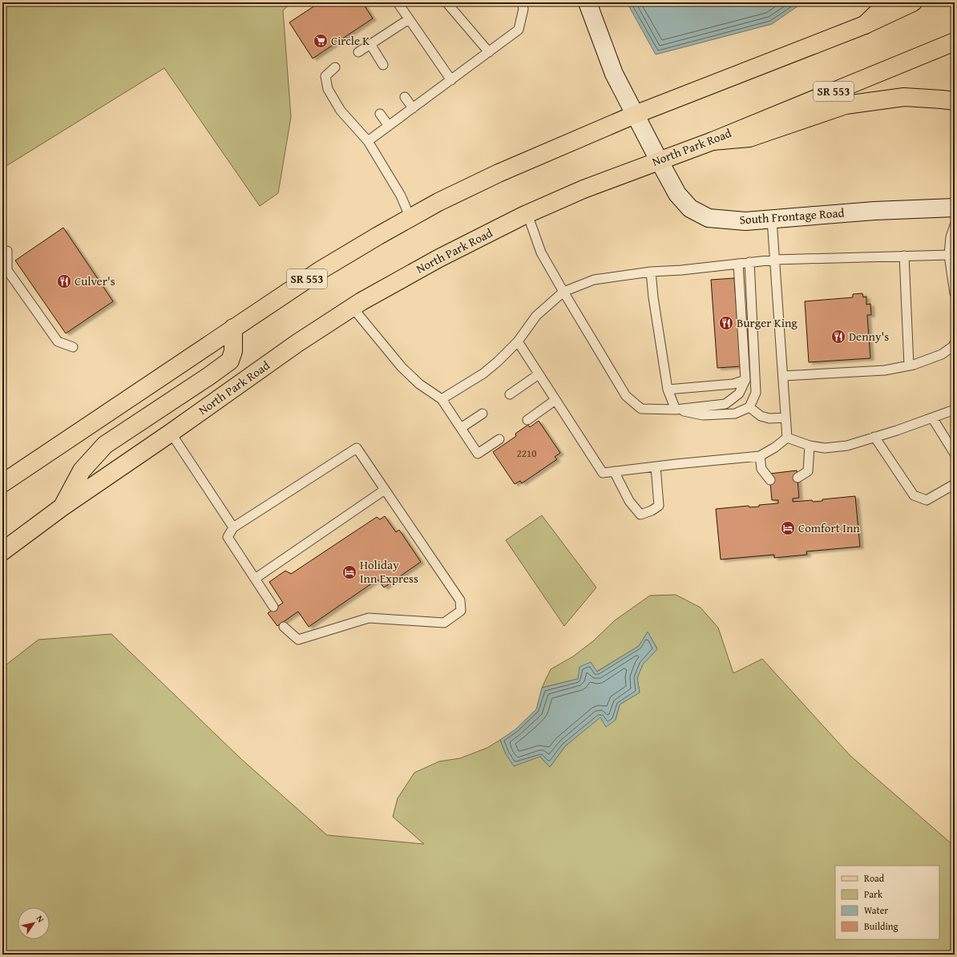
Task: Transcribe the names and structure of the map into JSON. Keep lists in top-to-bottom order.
{
  "streets": {
    "main road": ["SR 553", "North Park Road"],
    "street": ["South Frontage Road"]
  },
  "crossings": [
    ["SR 553", "South Frontage Road"],
    ["North Park Road", "South Frontage Road"]
  ],
  "places": {
    "supermarket": ["Circle K"],
    "restaurant": ["Culver's", "Burger King", "Denny's"],
    "hotel": ["Comfort Inn", "Holiday Inn Express"]
  },
  "house_numbers": ["2210"],
  "legend": [
    "Road",
    "Park",
    "Water",
    "Building"
  ],
  "north": "top right"
}
